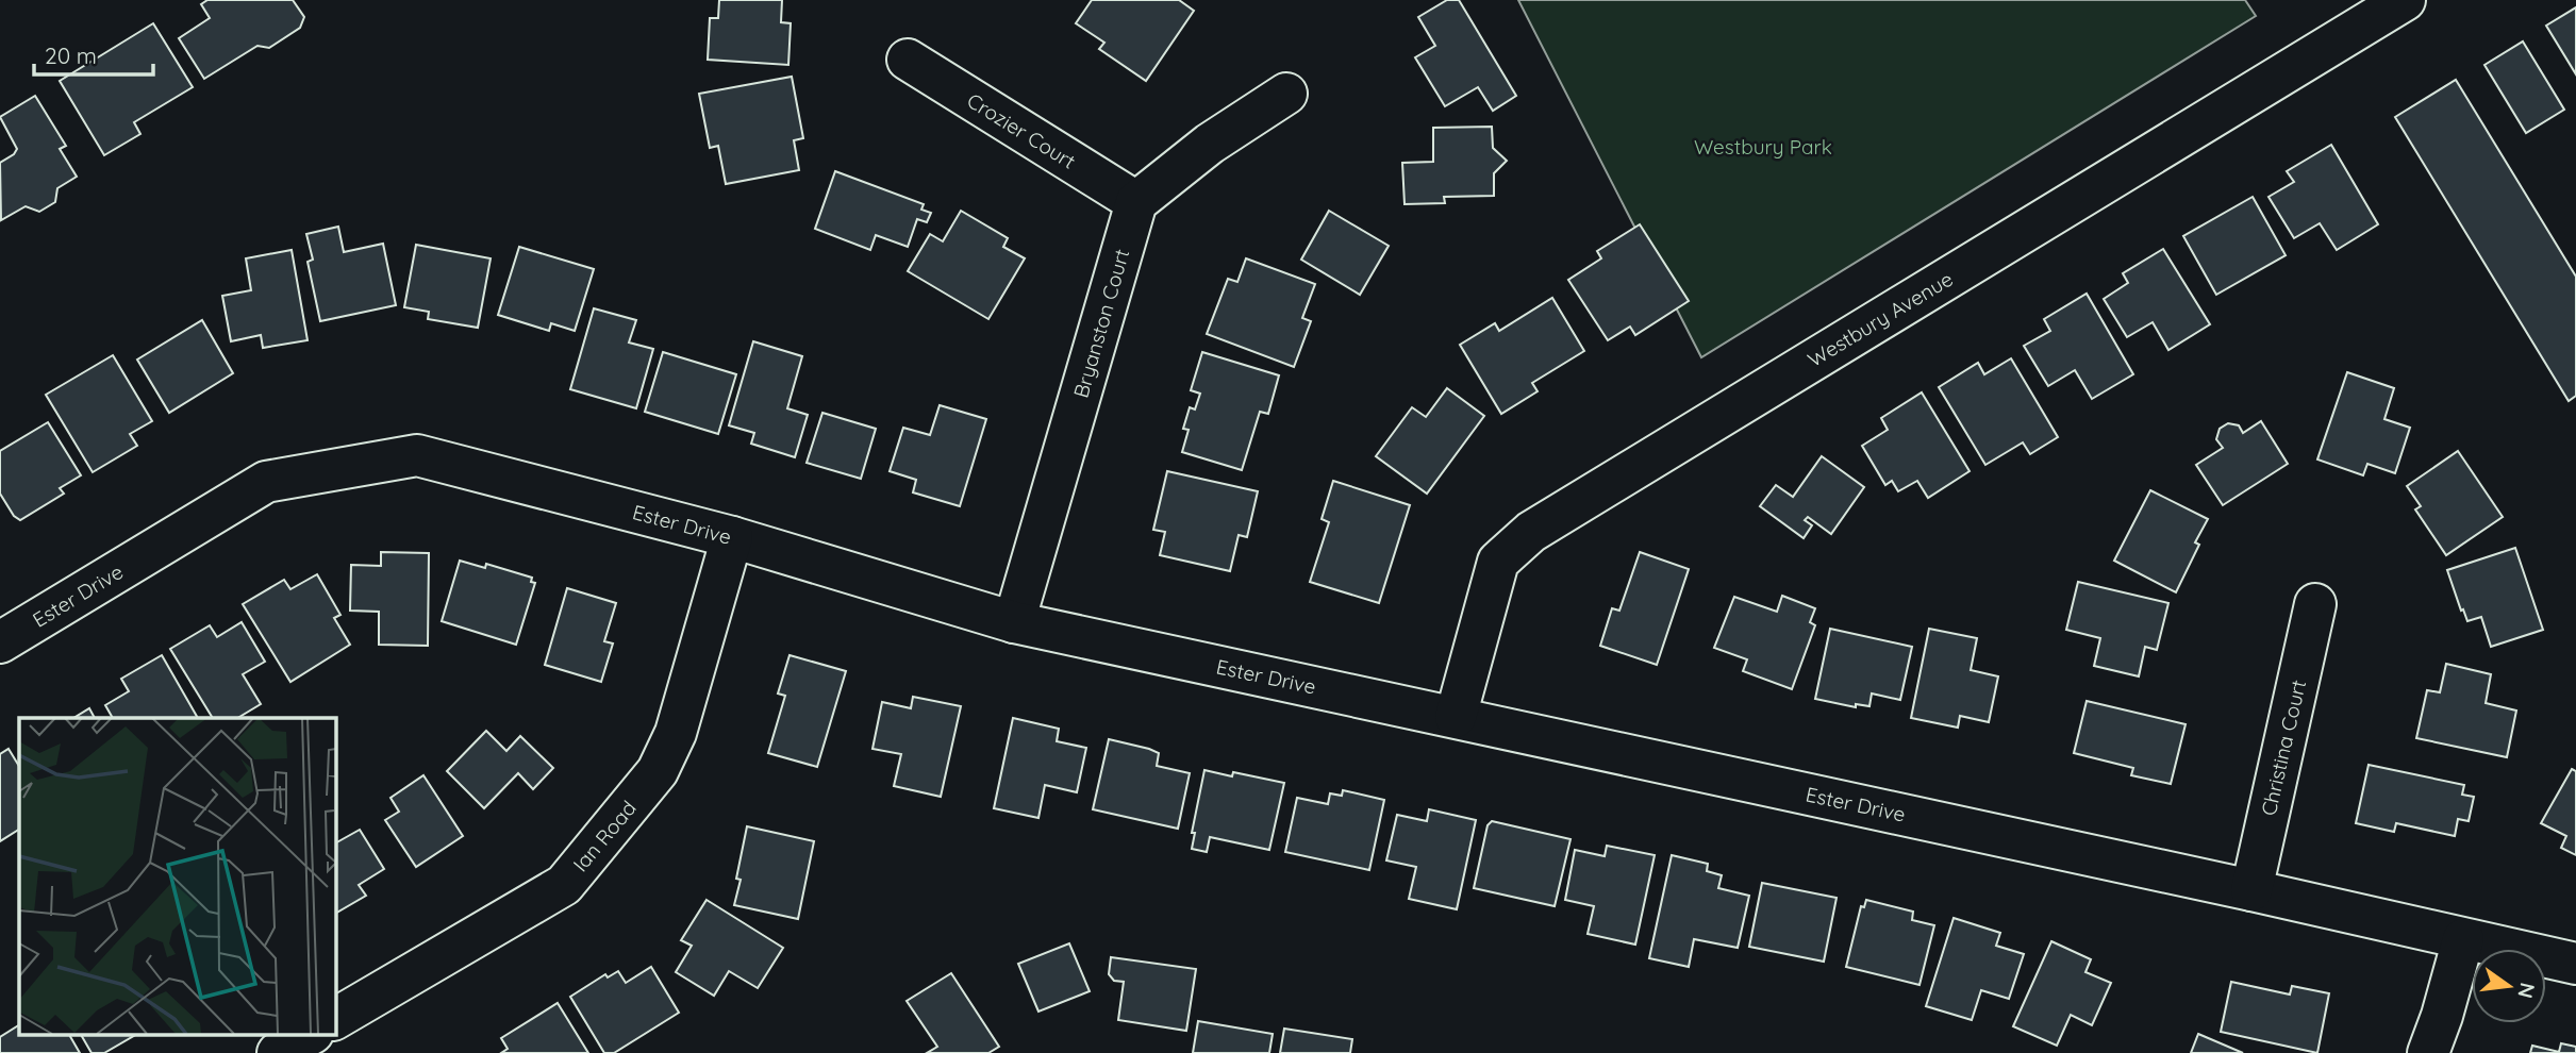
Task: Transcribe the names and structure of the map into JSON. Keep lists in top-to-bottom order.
{
  "streets": {
    "street": [
      "Crozier Court",
      "Westbury Avenue",
      "Bryanston Court",
      "Ester Drive",
      "Christina Court",
      "Ian Road"
    ]
  },
  "crossings": [
    ["Crozier Court", "Bryanston Court"],
    ["Westbury Avenue", "Ester Drive"],
    ["Bryanston Court", "Ester Drive"],
    ["Ester Drive", "Christina Court"],
    ["Ester Drive", "Ian Road"]
  ],
  "parks": ["Westbury Park"],
  "scale_bar": "20 m",
  "north": "right"
}
